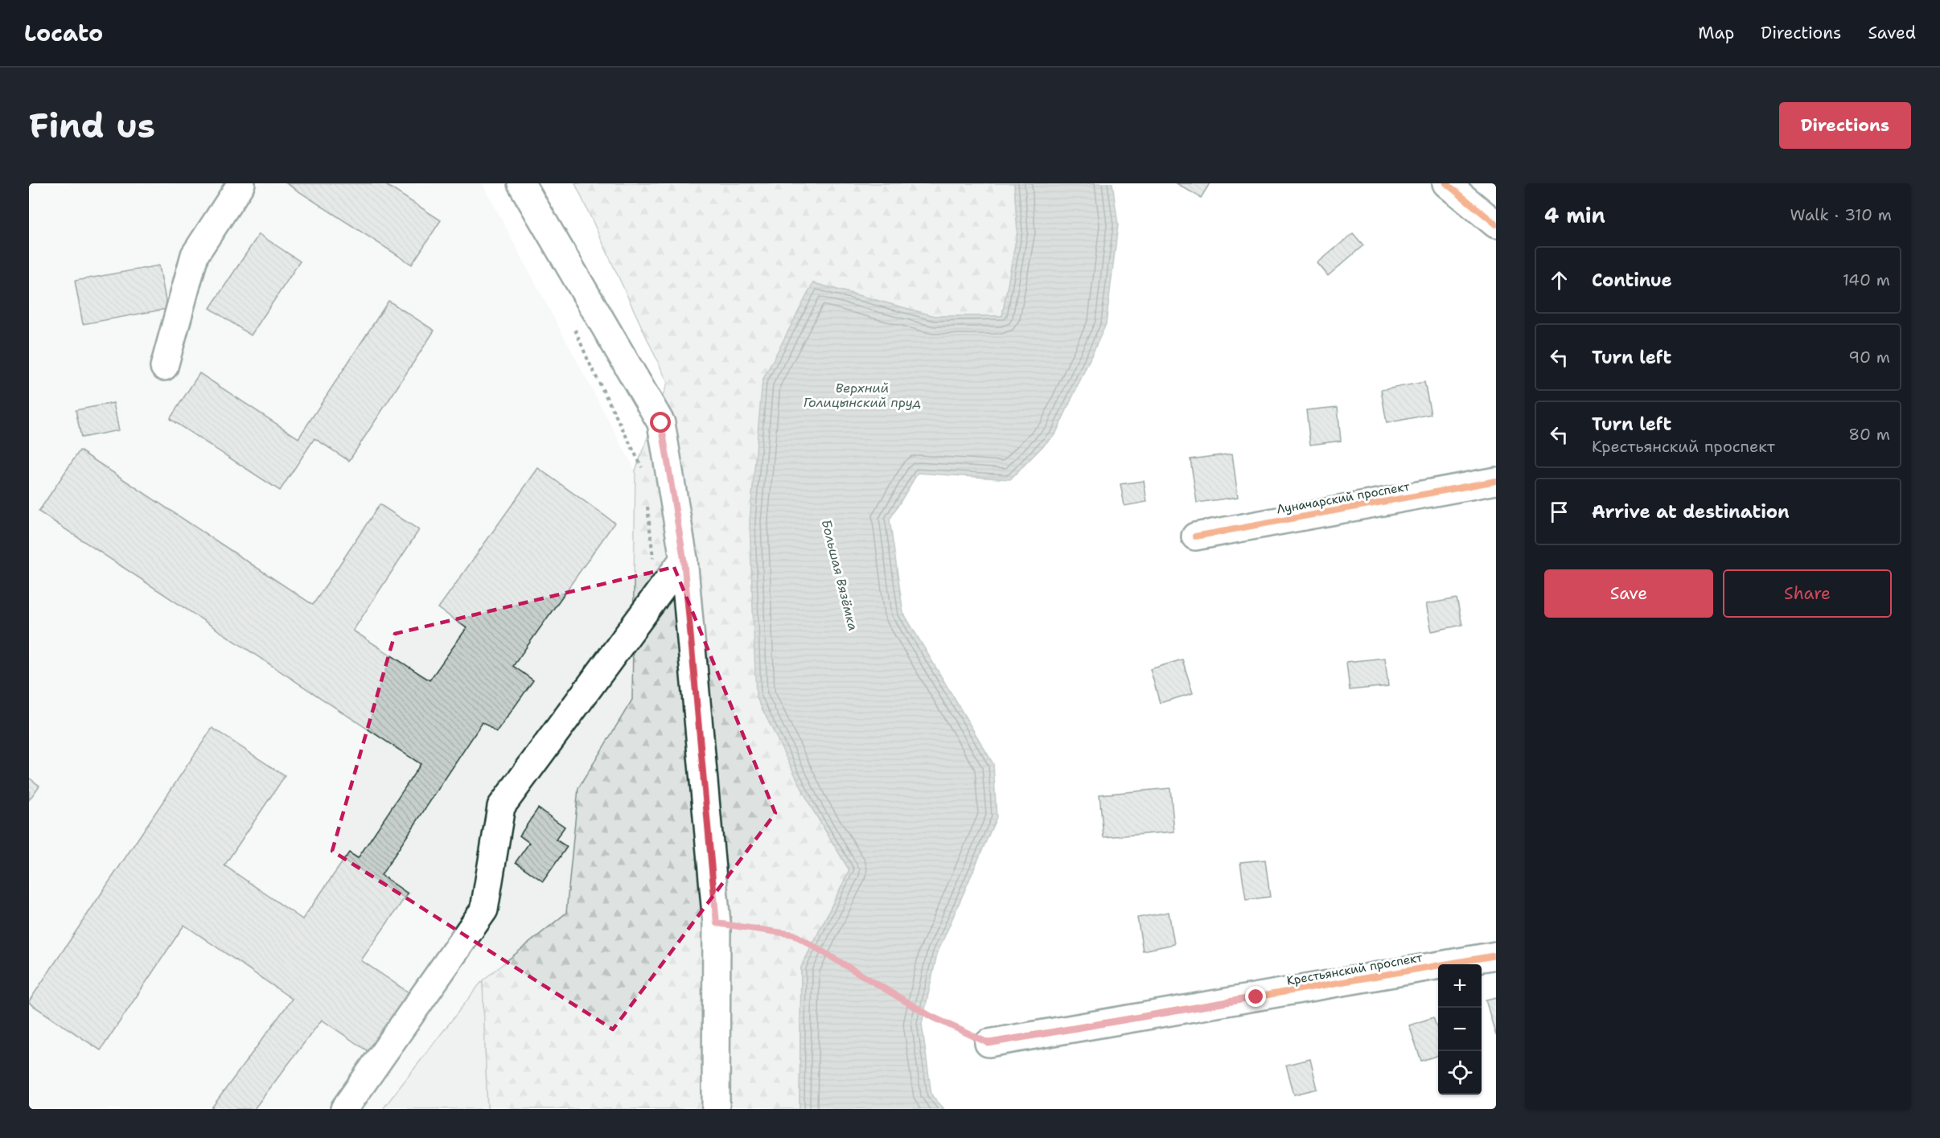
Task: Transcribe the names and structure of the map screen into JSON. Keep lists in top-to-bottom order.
{
  "streets": {
    "street": ["Луначарский проспект", "Крестьянский проспект"]
  },
  "water": ["Верхний Голицынский пруд", "Большая Вязёмка"],
  "page": {
    "header": "Locato",
    "nav": ["Map", "Directions", "Saved"],
    "buttons": [
      "Directions",
      ["Save", "Share"]
    ],
    "title": "Find us",
    "heading": ["4 min", "Walk · 310 m"],
    "list": [
      ["Continue", "140 m"],
      ["Turn left", "90 m"],
      ["Turn left", "Крестьянский проспект", "80 m"],
      "Arrive at destination"
    ],
    "map_buttons": ["+", "−"]
  }
}
